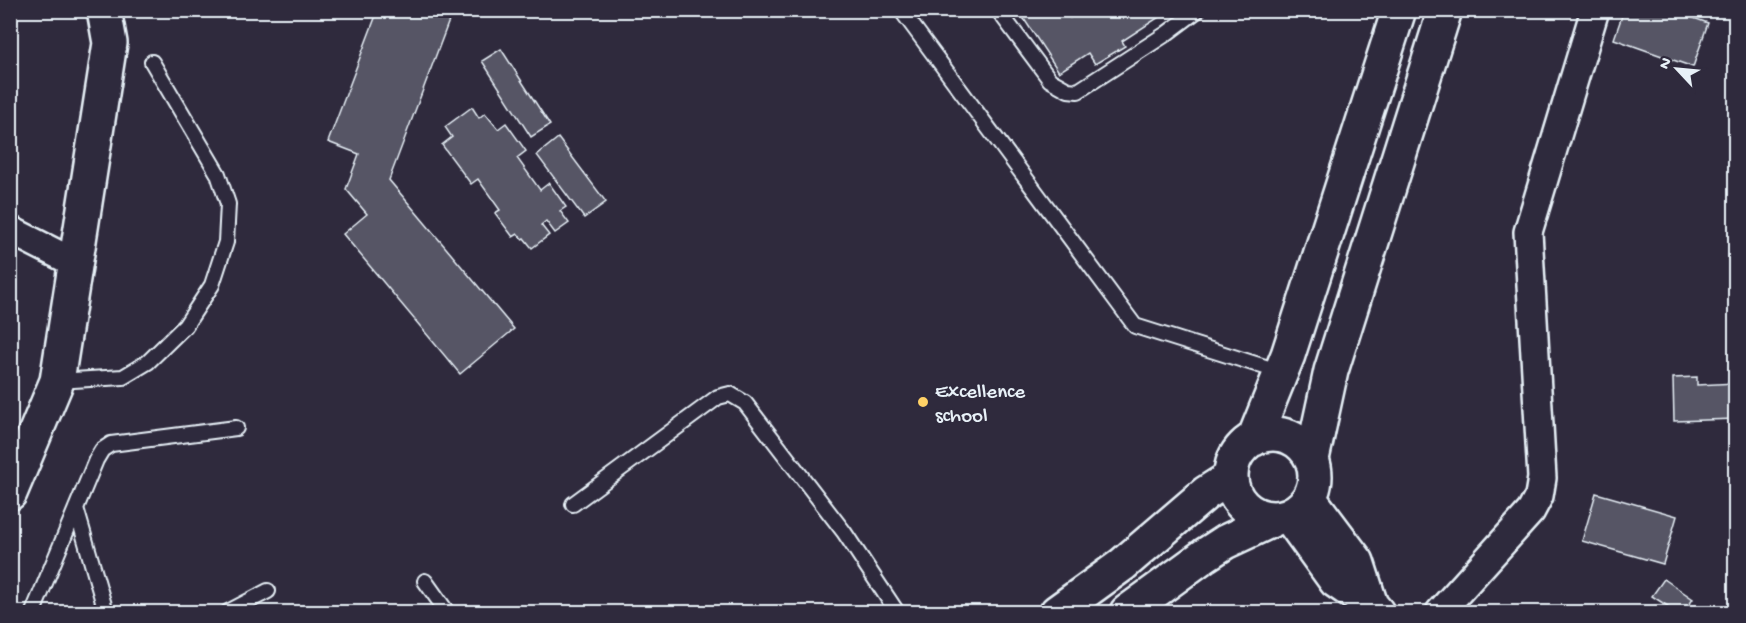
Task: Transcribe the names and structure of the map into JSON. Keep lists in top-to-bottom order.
{
  "places": ["Excellence school"],
  "north": "top left"
}
